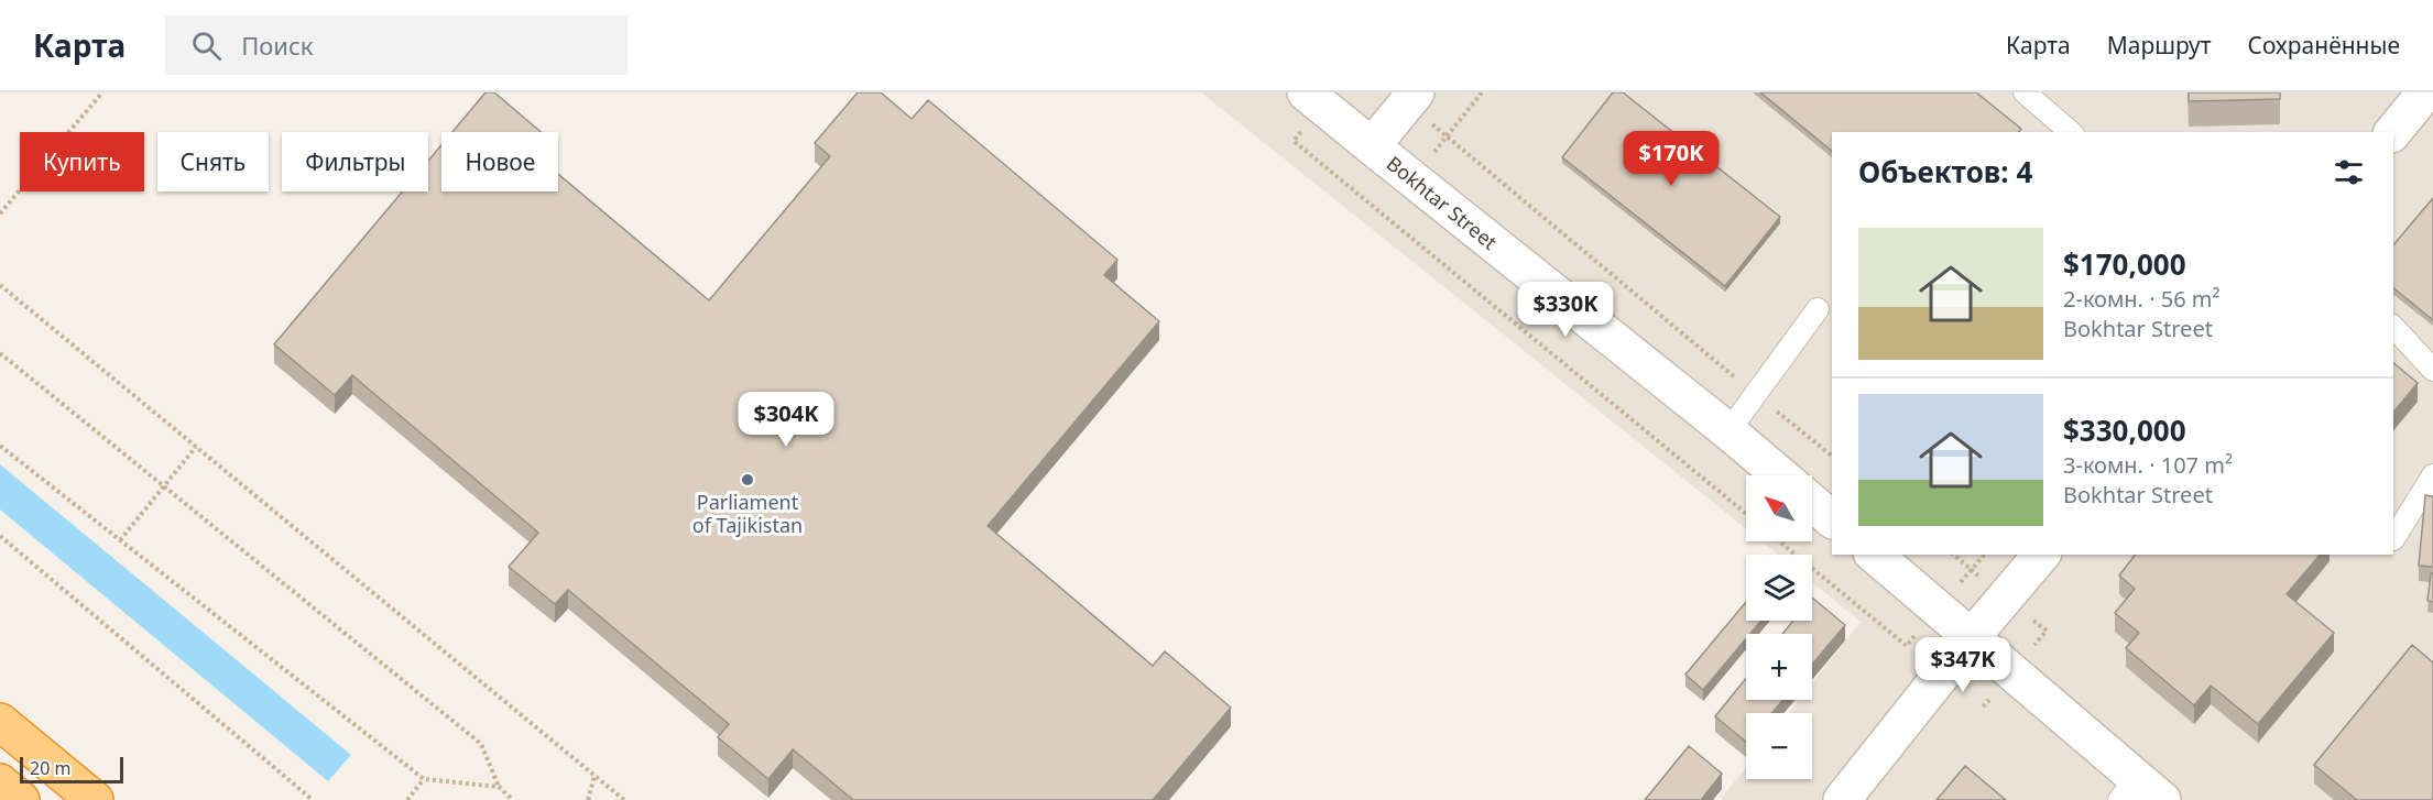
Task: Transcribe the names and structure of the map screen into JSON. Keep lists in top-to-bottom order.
{
  "streets": {
    "street": ["Bokhtar Street"]
  },
  "places": ["Parliament of Tajikistan"],
  "scale_bar": "20 m",
  "north": "top left",
  "page": {
    "header": "Карта",
    "search": "Поиск",
    "nav": ["Карта", "Маршрут", "Сохранённые"],
    "price": [
      "$170K",
      "$330K",
      "$304K",
      "$347K"
    ],
    "chip": [
      "Купить",
      "Снять",
      "Фильтры",
      "Новое"
    ],
    "heading": "Объектов: 4",
    "list": [
      {
        "name": "$170,000",
        "note": "2-комн. · 56 m² · Bokhtar Street"
      },
      {
        "name": "$330,000",
        "note": "3-комн. · 107 m² · Bokhtar Street"
      }
    ],
    "map_buttons": ["+", "−"],
    "scale": "20 m"
  }
}
